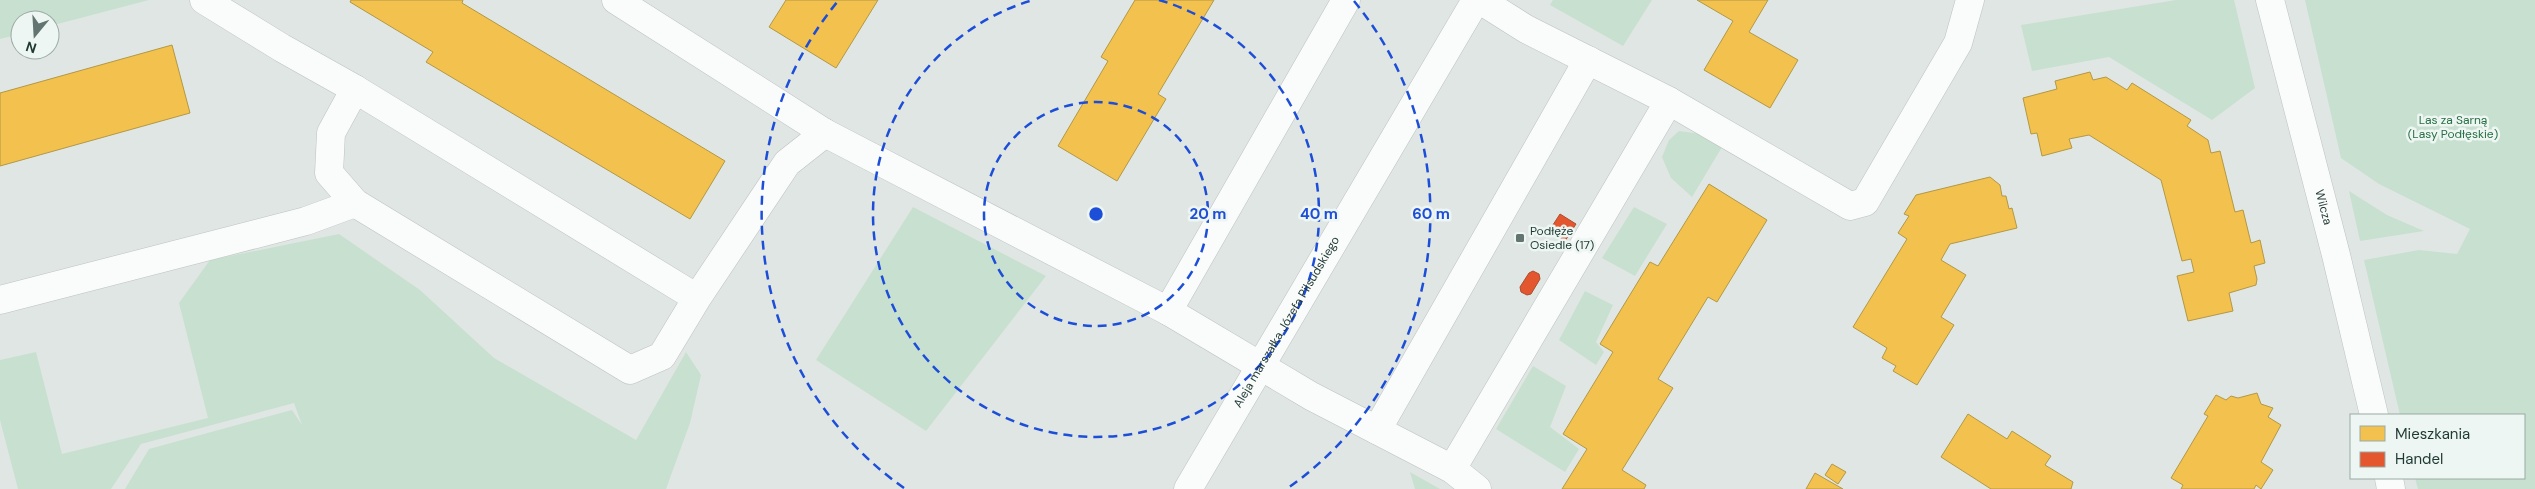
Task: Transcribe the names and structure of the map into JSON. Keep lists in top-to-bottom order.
{
  "streets": {
    "street": ["Wilcza", "Aleja marszałka Józefa Piłsudskiego"]
  },
  "parks": ["Las za Sarną (Lasy Podłęskie)"],
  "places": {
    "transit": ["Podłęże Osiedle (17)"]
  },
  "legend": ["Mieszkania", "Handel"],
  "north": "bottom",
  "rings": ["20 m", "40 m", "60 m"]
}
